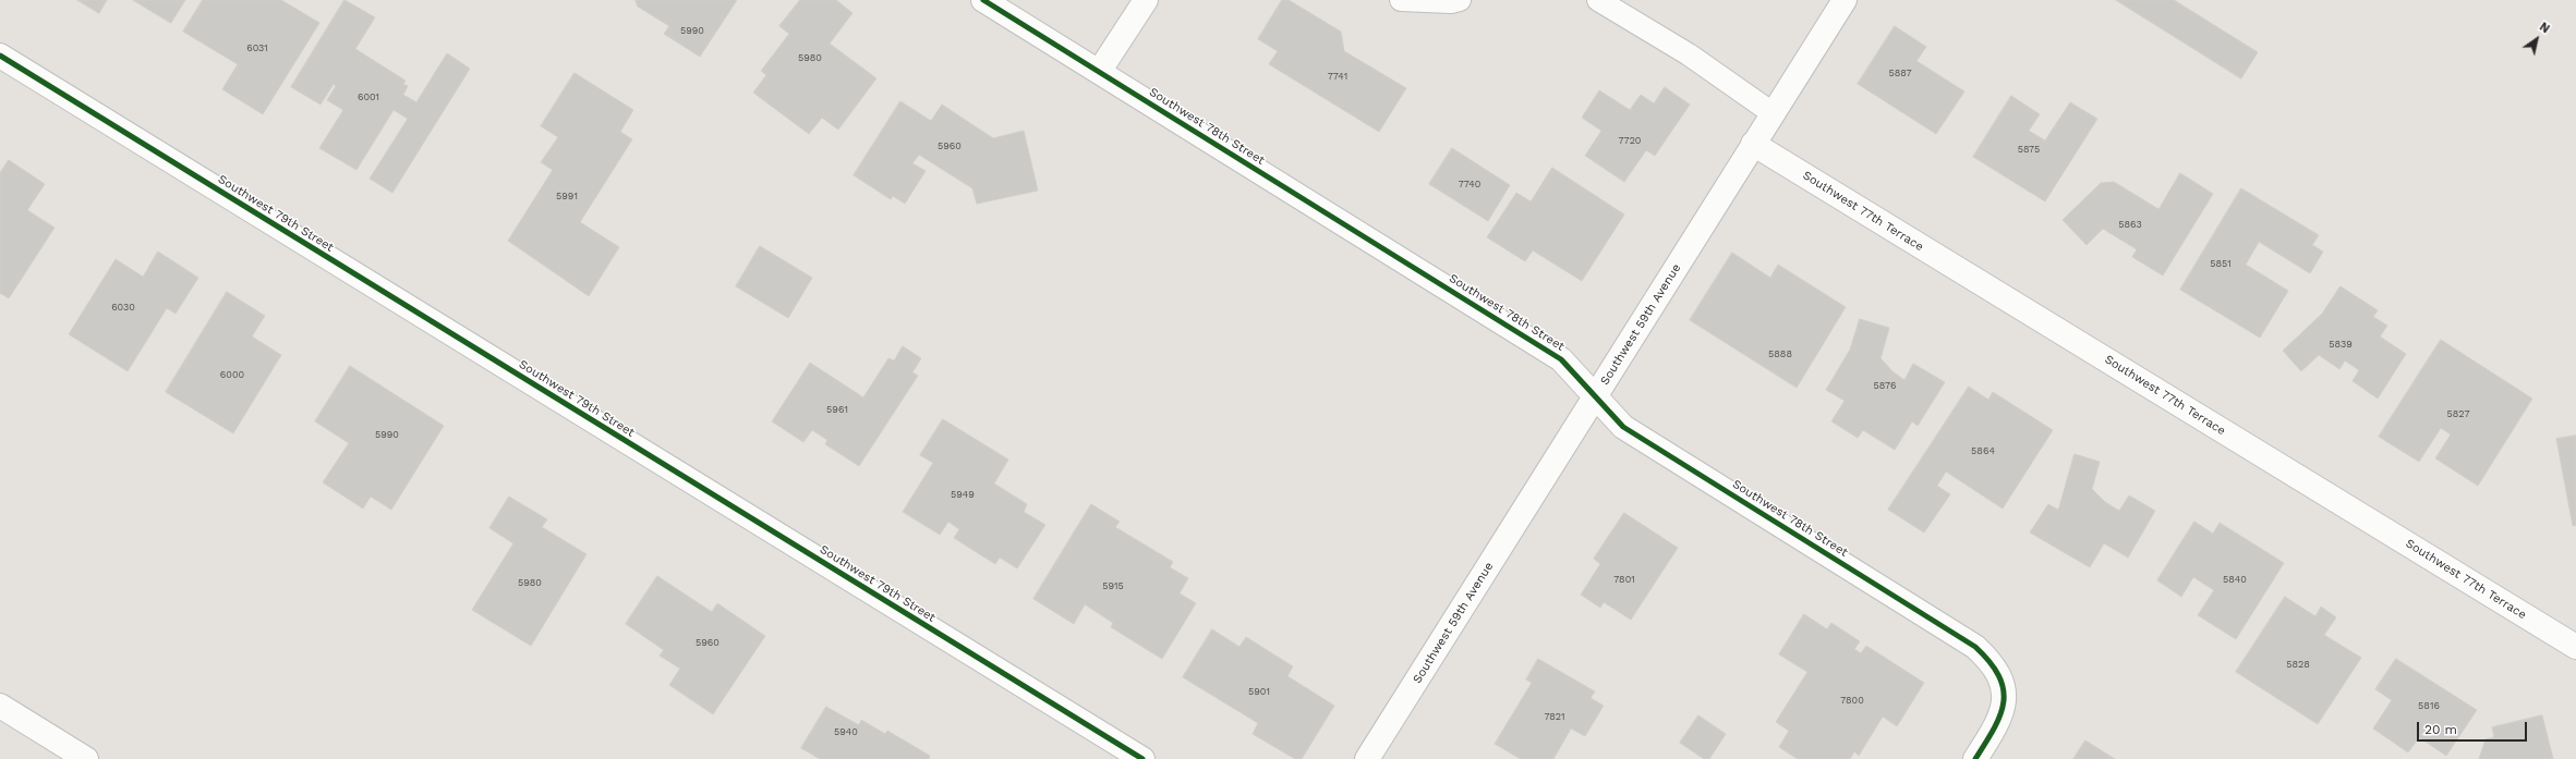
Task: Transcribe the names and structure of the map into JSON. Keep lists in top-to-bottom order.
{
  "streets": {
    "street": [
      "Southwest 78th Street",
      "Southwest 77th Terrace",
      "Southwest 79th Street",
      "Southwest 59th Avenue"
    ]
  },
  "crossings": [
    ["Southwest 78th Street", "Southwest 59th Avenue"],
    ["Southwest 77th Terrace", "Southwest 59th Avenue"]
  ],
  "house_numbers": [
    "5990",
    "6031",
    "5980",
    "5887",
    "7741",
    "6001",
    "7720",
    "5960",
    "5875",
    "7740",
    "5991",
    "5863",
    "5851",
    "6030",
    "5839",
    "5888",
    "6000",
    "5876",
    "5961",
    "5827",
    "5990",
    "5864",
    "5949",
    "7801",
    "5840",
    "5980",
    "5915",
    "5960",
    "5828",
    "5901",
    "7800",
    "5816",
    "7821",
    "5940"
  ],
  "scale_bar": "20 m",
  "north": "top right"
}
